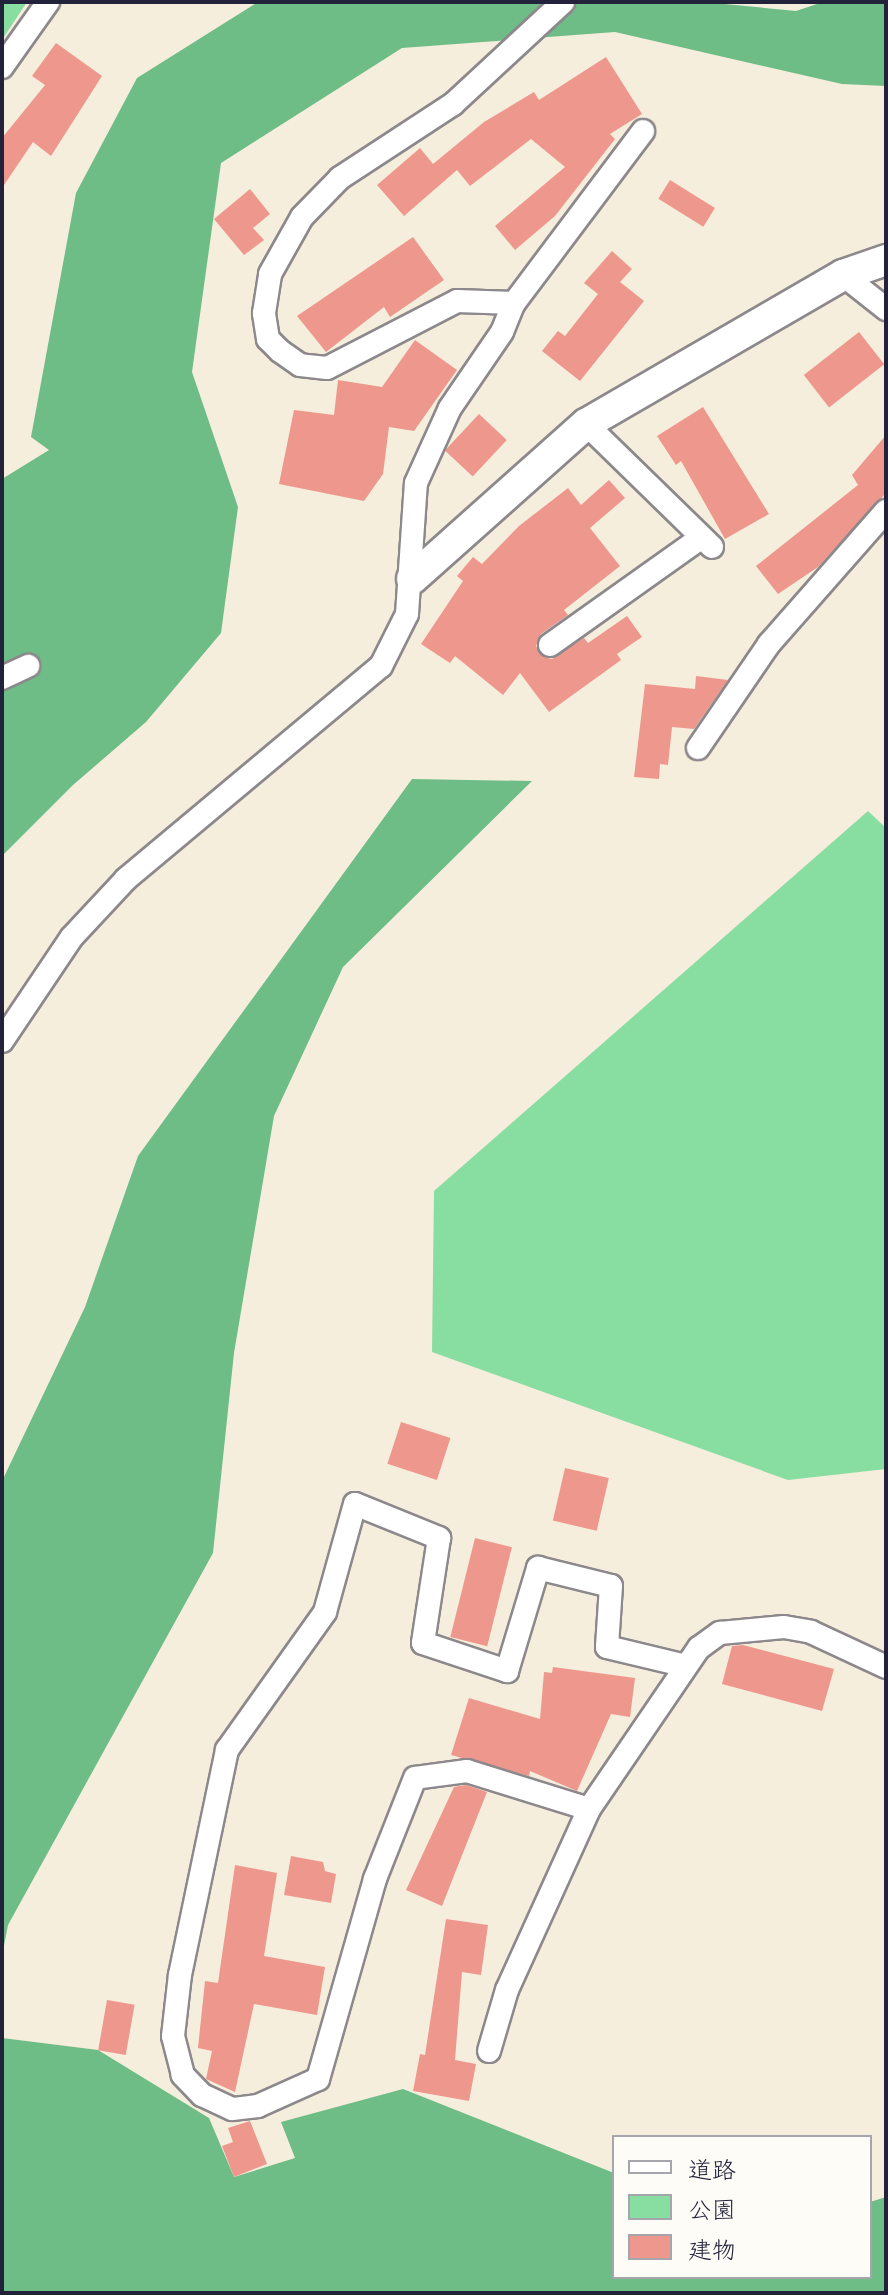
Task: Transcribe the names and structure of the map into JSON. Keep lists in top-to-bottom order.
{
  "legend": ["道路", "公園", "建物"]
}
